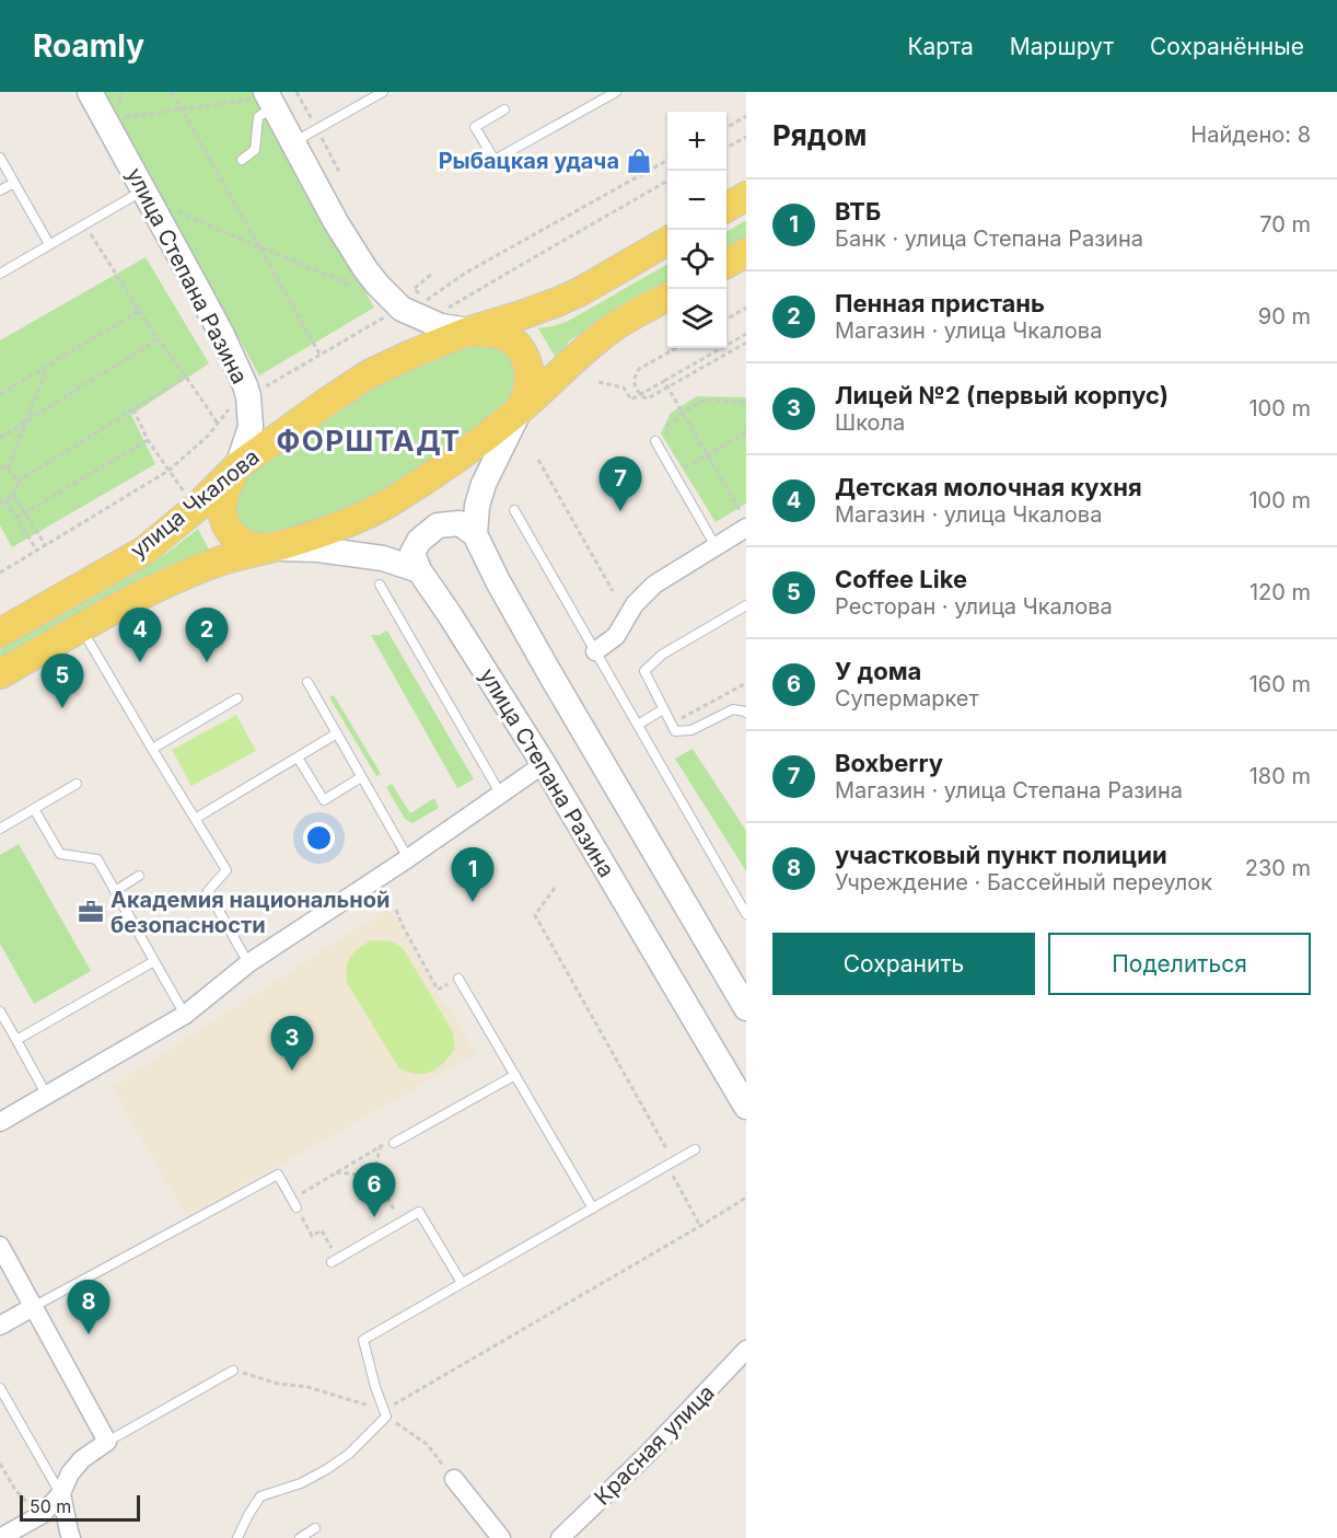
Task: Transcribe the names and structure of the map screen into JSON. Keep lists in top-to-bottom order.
{
  "streets": {
    "main road": ["улица Степана Разина", "улица Чкалова"],
    "street": ["Красная улица"]
  },
  "crossings": [
    ["улица Степана Разина", "улица Чкалова"]
  ],
  "districts": ["ФОРШТАДТ"],
  "places": {
    "shop": ["Рыбацкая удача"],
    "office": ["Академия национальной безопасности"]
  },
  "scale_bar": "50 m",
  "page": {
    "header": "Roamly",
    "nav": ["Карта", "Маршрут", "Сохранённые"],
    "heading": ["Рядом", "Найдено: 8"],
    "map_buttons": ["+", "−"],
    "list": [
      {
        "mark": "1",
        "name": "ВТБ",
        "note": "Банк · улица Степана Разина",
        "value": "70 m"
      },
      {
        "mark": "2",
        "name": "Пенная пристань",
        "note": "Магазин · улица Чкалова",
        "value": "90 m"
      },
      {
        "mark": "3",
        "name": "Лицей №2 (первый корпус)",
        "note": "Школа",
        "value": "100 m"
      },
      {
        "mark": "4",
        "name": "Детская молочная кухня",
        "note": "Магазин · улица Чкалова",
        "value": "100 m"
      },
      {
        "mark": "5",
        "name": "Coffee Like",
        "note": "Ресторан · улица Чкалова",
        "value": "120 m"
      },
      {
        "mark": "6",
        "name": "У дома",
        "note": "Супермаркет",
        "value": "160 m"
      },
      {
        "mark": "7",
        "name": "Boxberry",
        "note": "Магазин · улица Степана Разина",
        "value": "180 m"
      },
      {
        "mark": "8",
        "name": "участковый пункт полиции",
        "note": "Учреждение · Бассейный переулок",
        "value": "230 m"
      }
    ],
    "pins": [
      "7",
      "2",
      "4",
      "5",
      "1",
      "3",
      "6",
      "8"
    ],
    "buttons": ["Сохранить", "Поделиться"],
    "scale": "50 m"
  }
}
